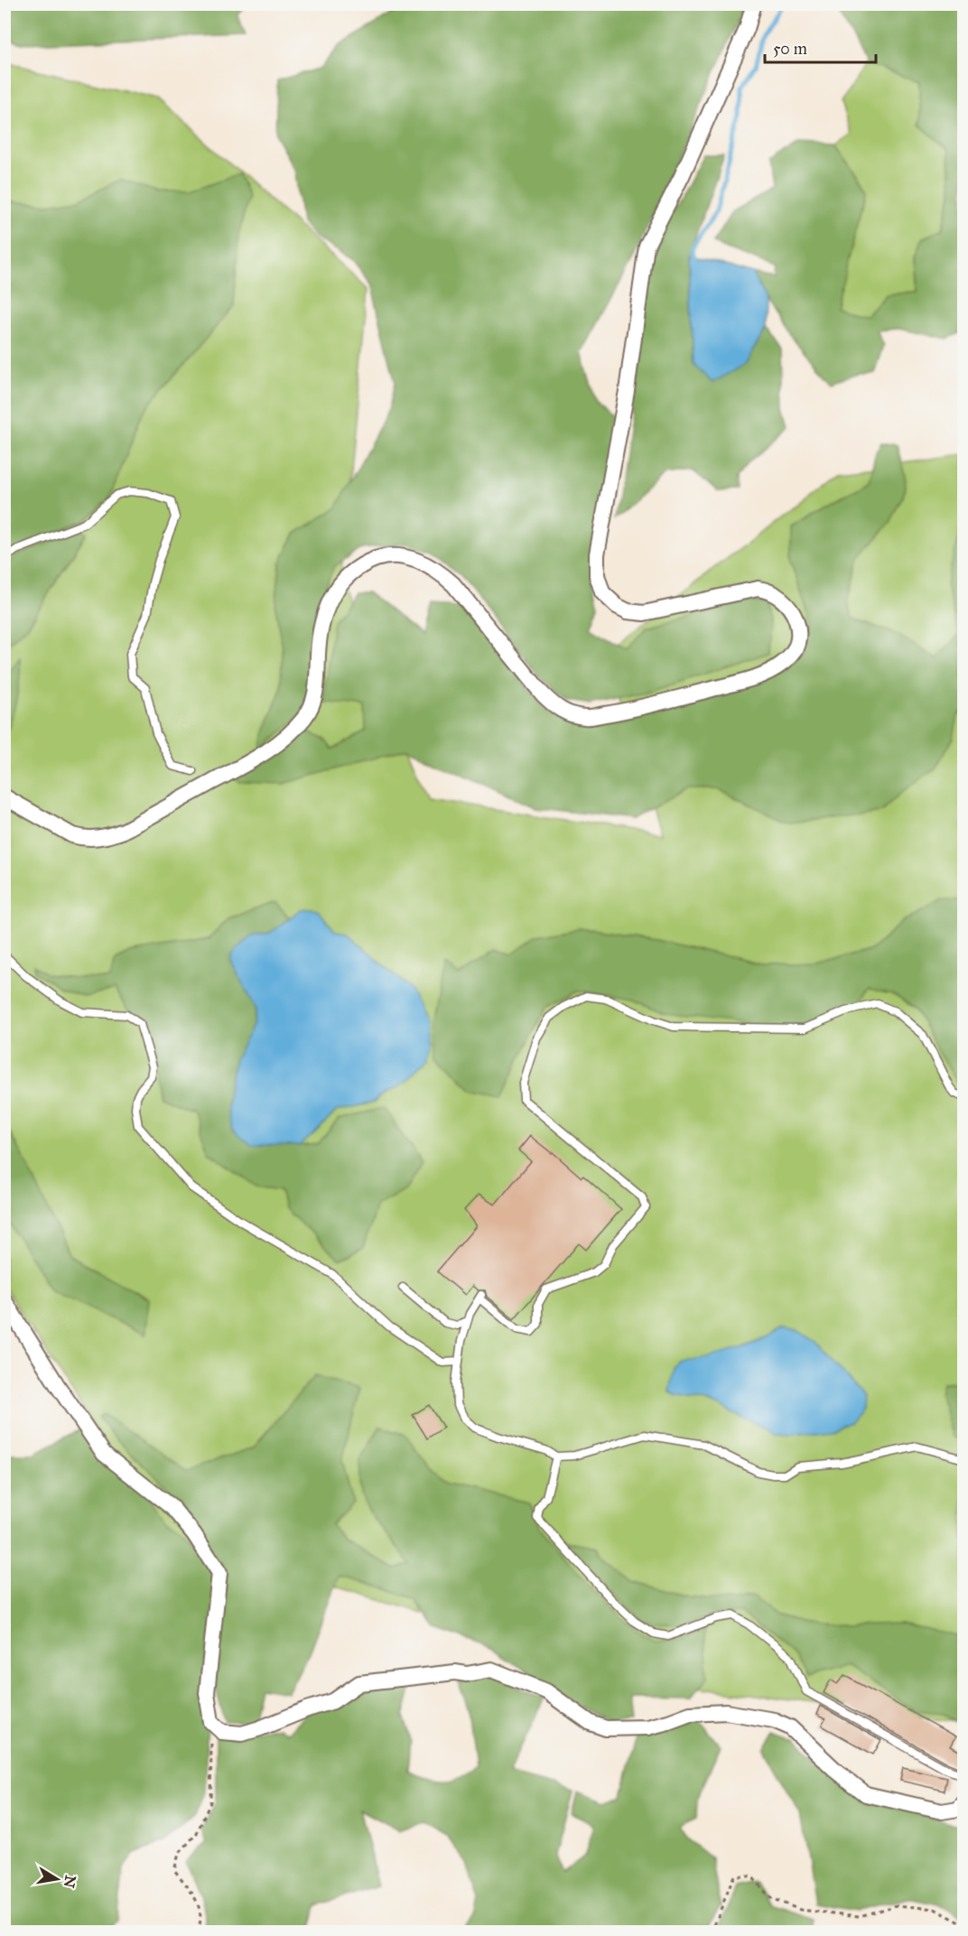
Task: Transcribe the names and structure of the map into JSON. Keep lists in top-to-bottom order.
{
  "scale_bar": "50 m",
  "north": "right"
}
